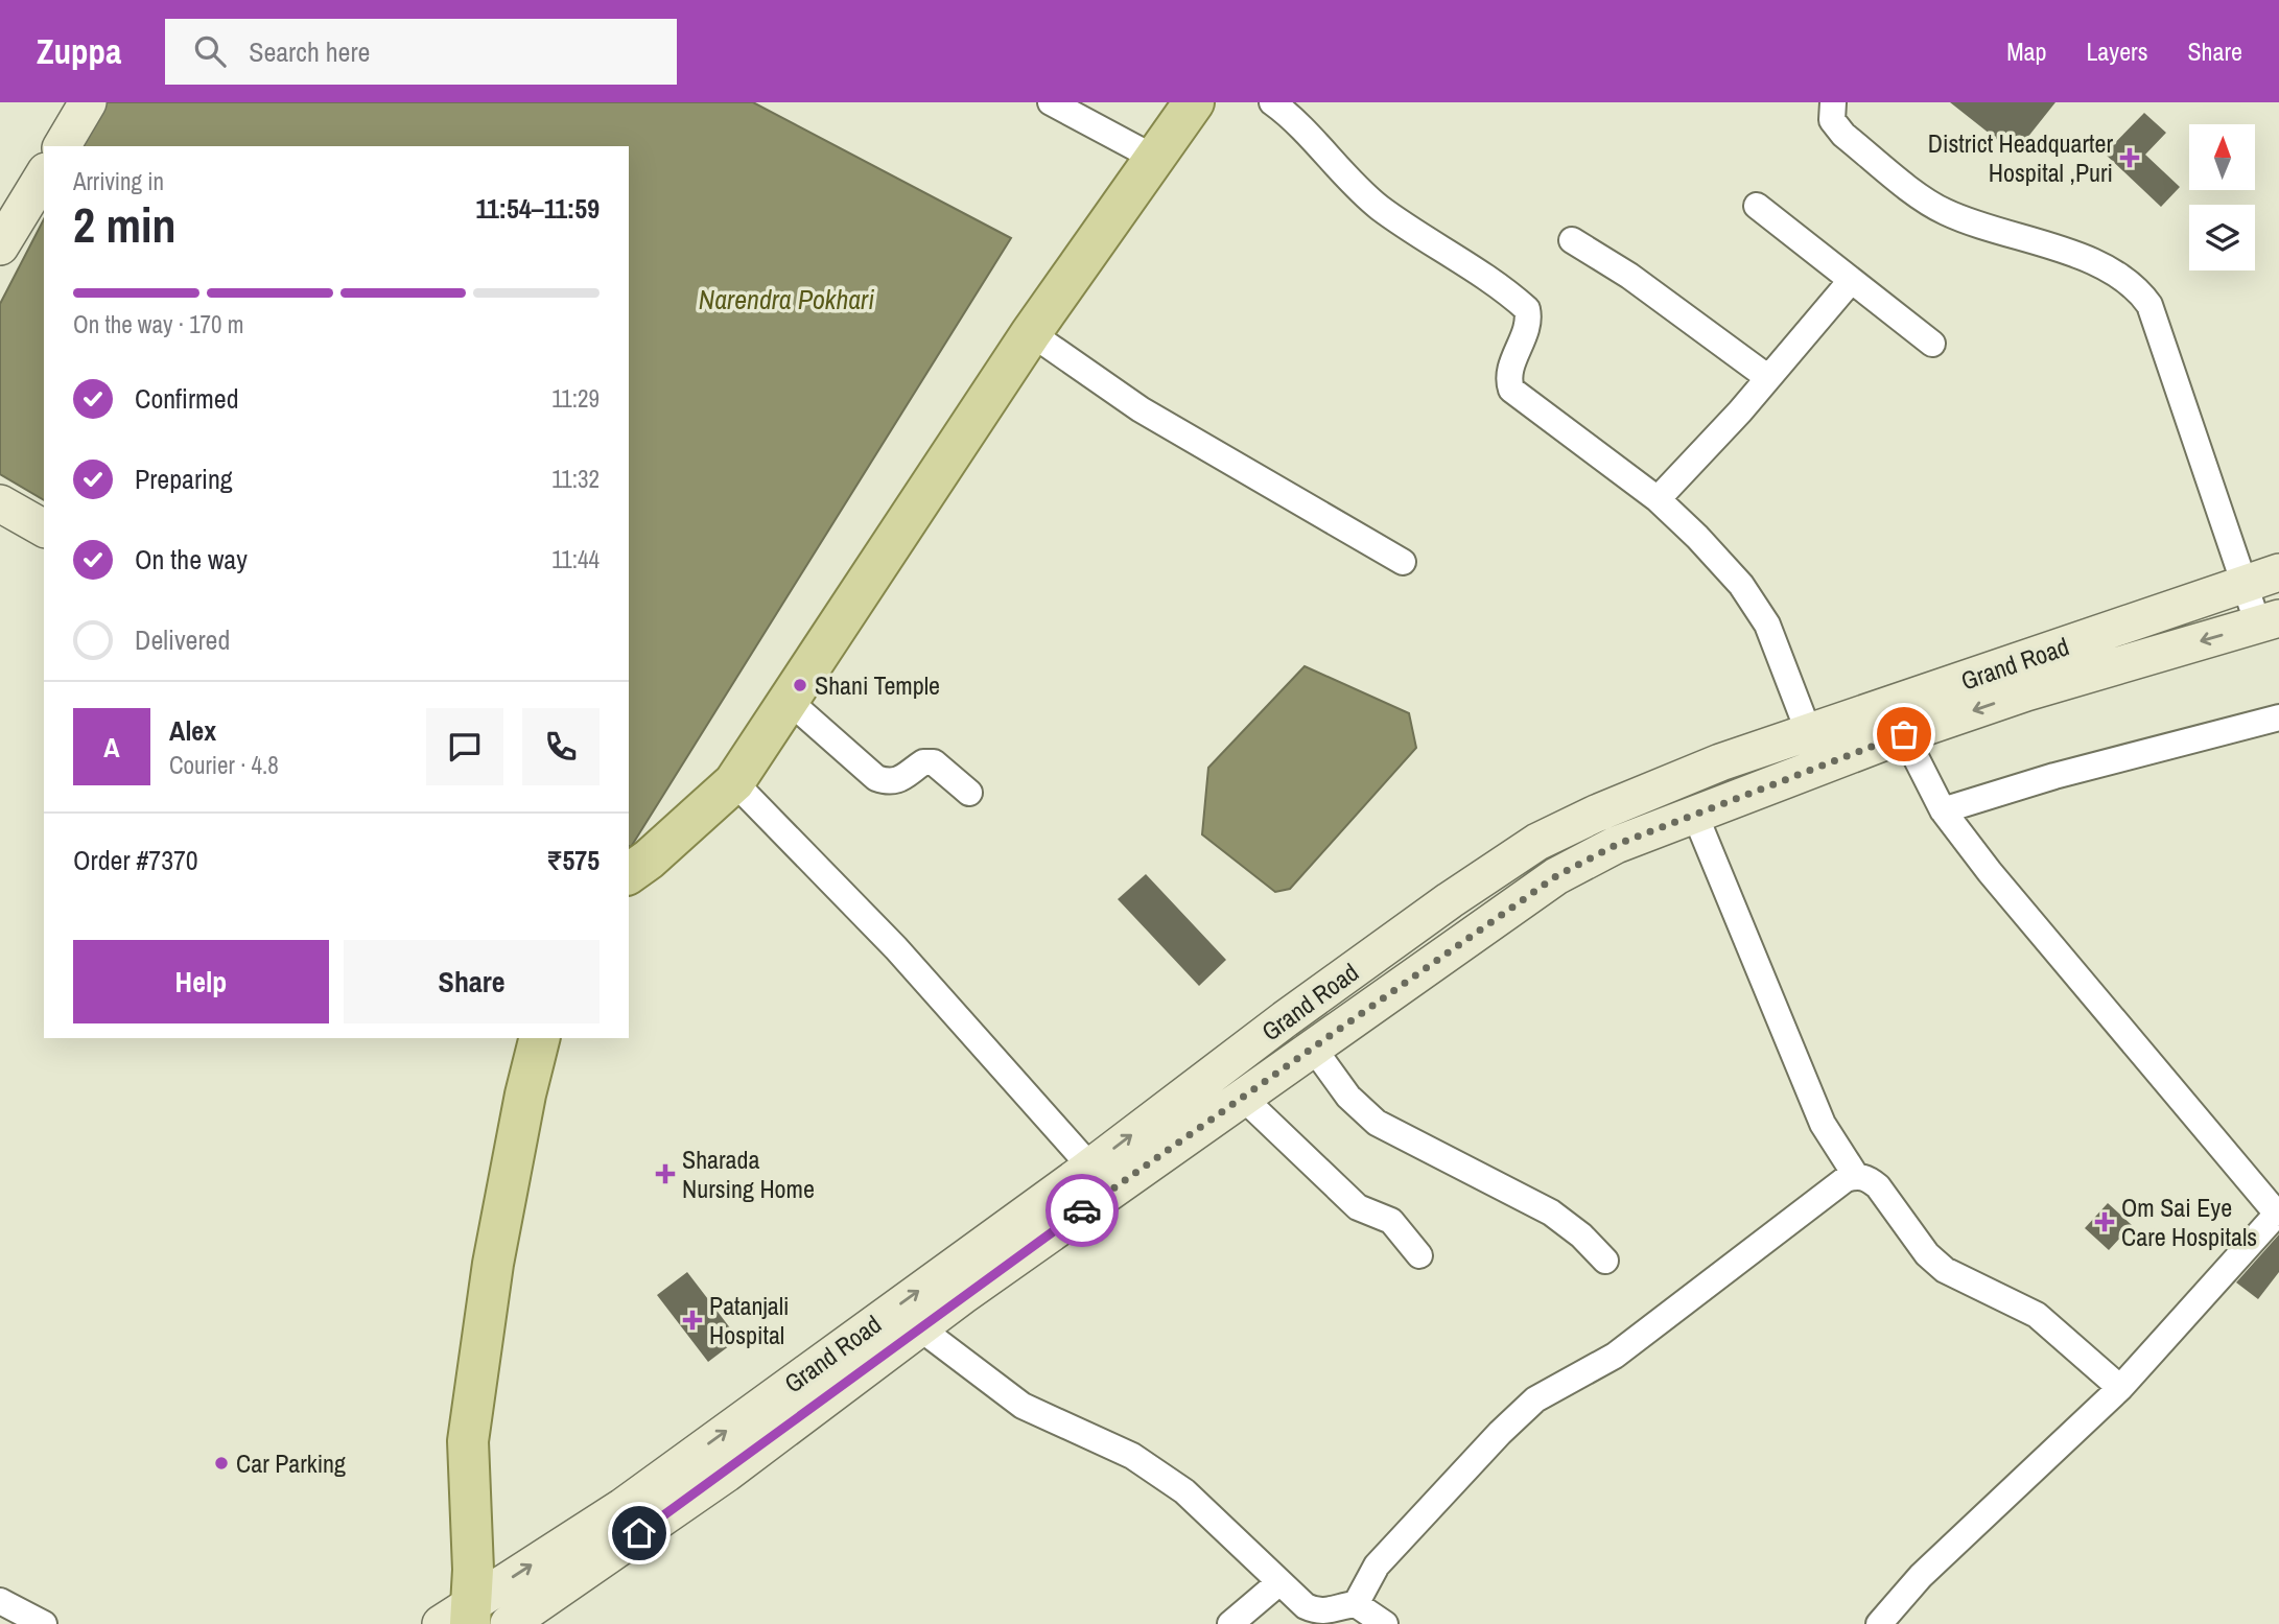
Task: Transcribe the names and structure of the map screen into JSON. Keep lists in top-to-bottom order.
{
  "streets": {
    "main road": ["Grand Road"]
  },
  "water": ["Narendra Pokhari"],
  "places": {
    "health": [
      "District Headquarter Hospital ,Puri",
      "Sharada Nursing Home",
      "Om Sai Eye Care Hospitals",
      "Patanjali Hospital"
    ],
    "other": ["Shani Temple", "Car Parking"]
  },
  "north": "top",
  "page": {
    "header": "Zuppa",
    "search": "Search here",
    "nav": ["Map", "Layers", "Share"],
    "heading": ["2 min", "Arriving in", "11:54–11:59"],
    "panel": [
      "Alex",
      "Courier · 4.8",
      "Order #7370",
      "₹575"
    ],
    "bar": "On the way · 170 m",
    "list": [
      ["Confirmed", "11:29"],
      ["Preparing", "11:32"],
      ["On the way", "11:44"],
      "Delivered"
    ],
    "round": "A",
    "buttons": ["Help", "Share"]
  }
}
